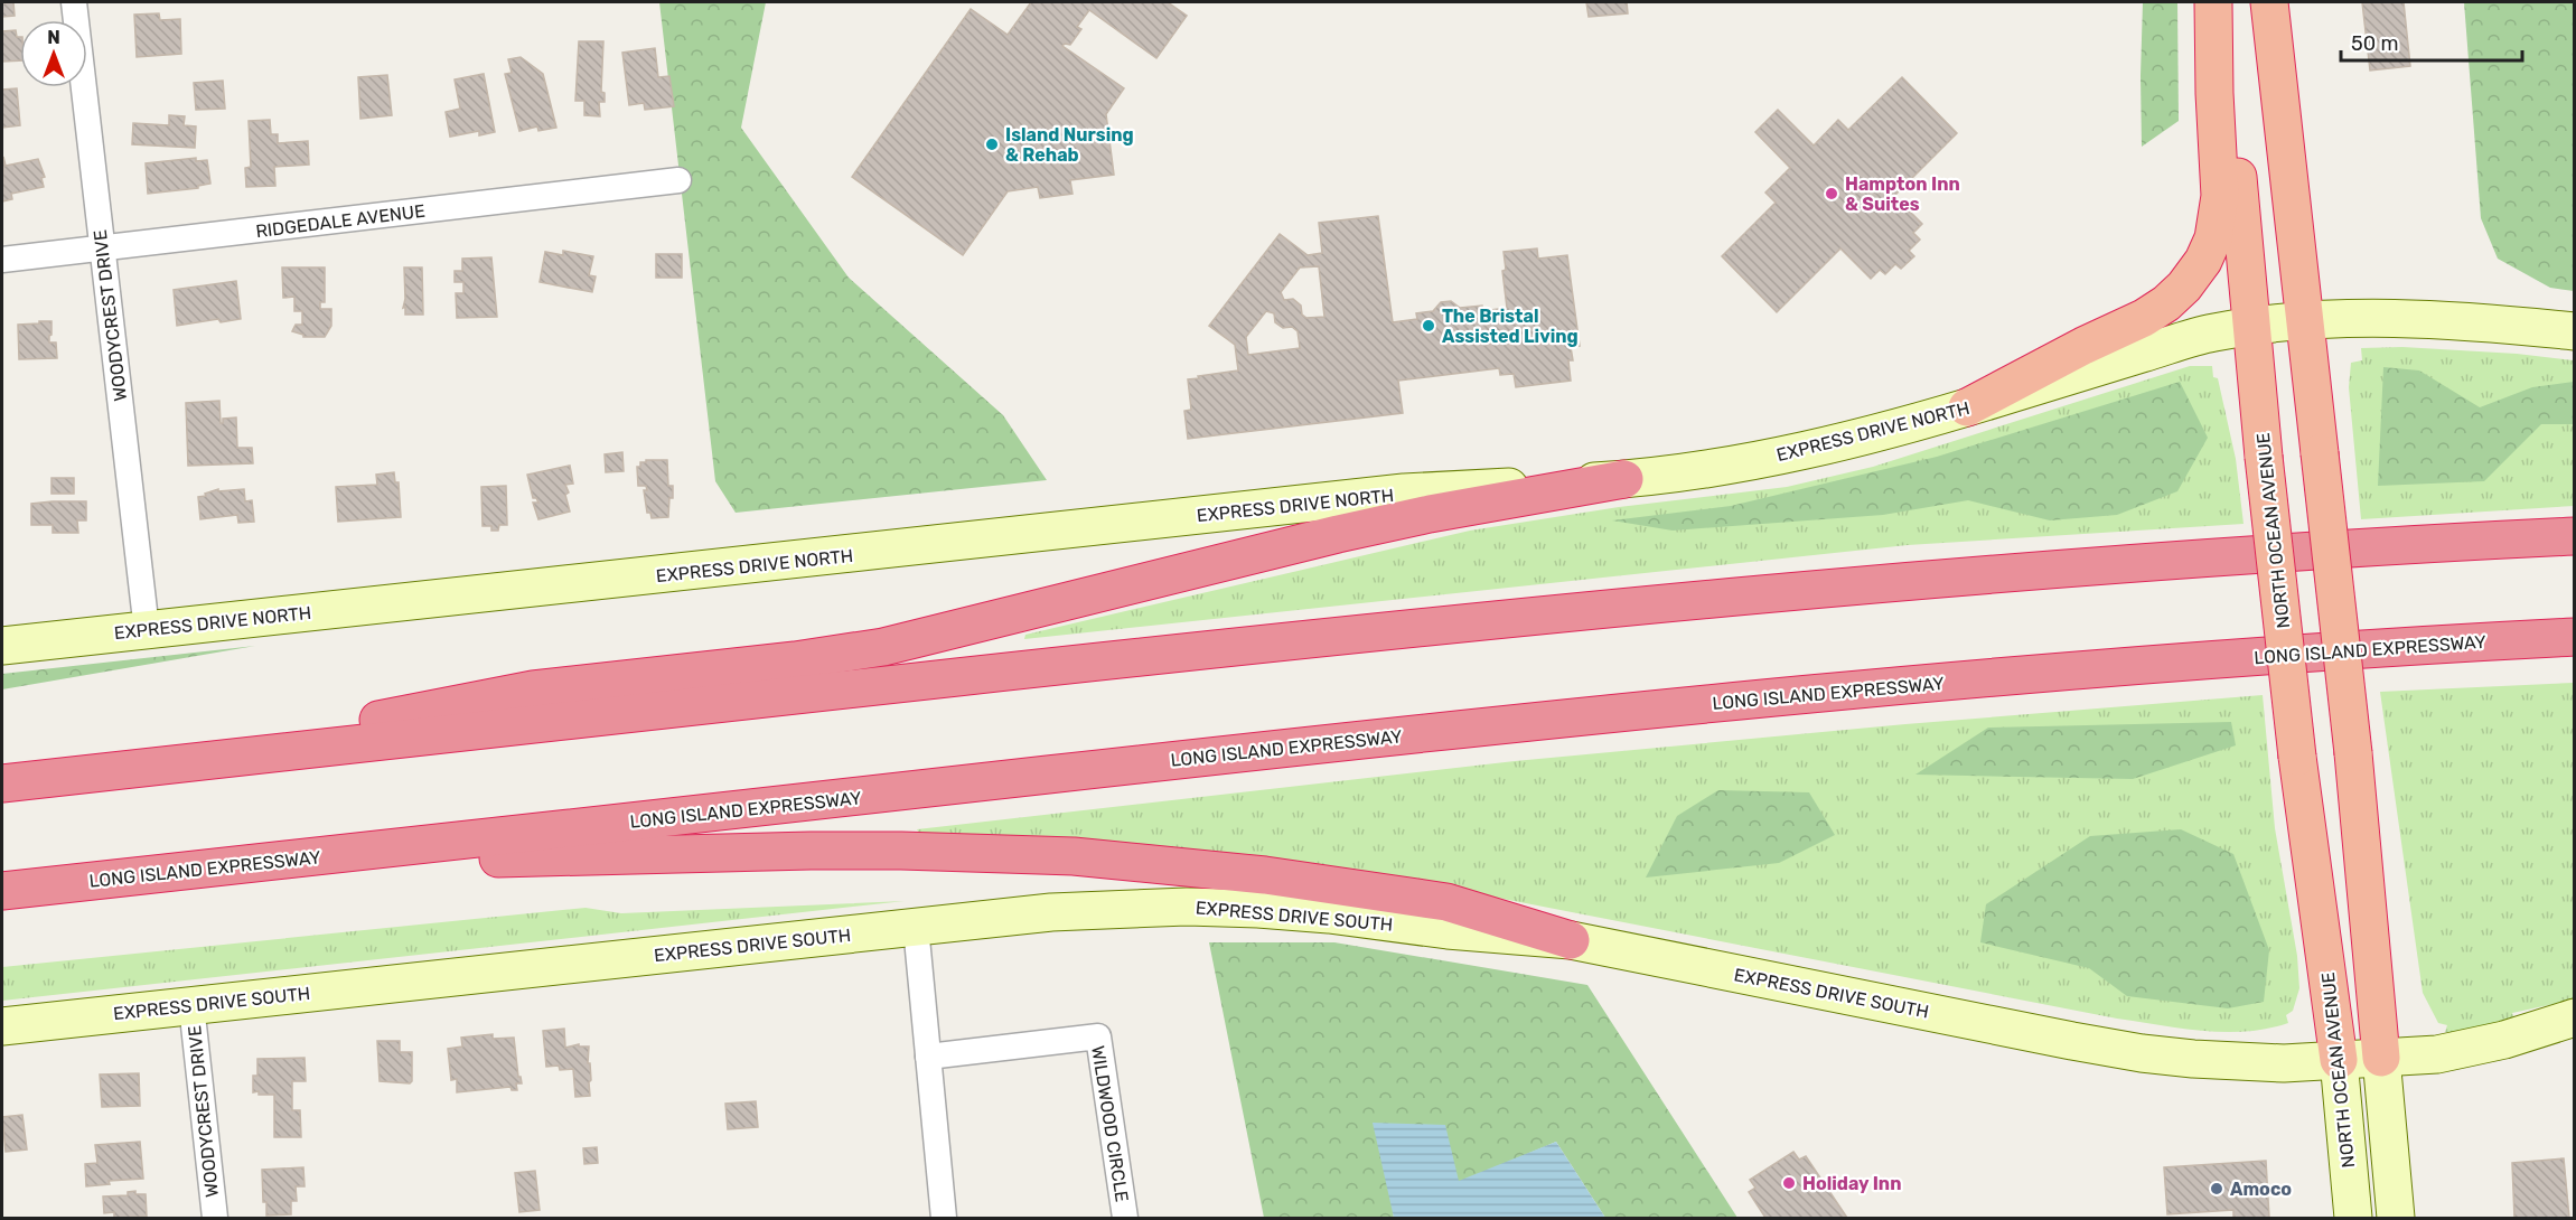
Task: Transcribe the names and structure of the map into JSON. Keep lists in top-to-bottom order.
{
  "streets": {
    "highway": ["NORTH OCEAN AVENUE", "LONG ISLAND EXPRESSWAY"],
    "main road": ["EXPRESS DRIVE NORTH", "EXPRESS DRIVE SOUTH"],
    "street": ["RIDGEDALE AVENUE", "WOODYCREST DRIVE", "WILDWOOD CIRCLE"]
  },
  "crossings": [
    ["RIDGEDALE AVENUE", "WOODYCREST DRIVE"],
    ["WOODYCREST DRIVE", "EXPRESS DRIVE NORTH"],
    ["WOODYCREST DRIVE", "EXPRESS DRIVE SOUTH"],
    ["EXPRESS DRIVE NORTH", "NORTH OCEAN AVENUE"],
    ["NORTH OCEAN AVENUE", "EXPRESS DRIVE SOUTH"]
  ],
  "places": [
    "Island Nursing & Rehab",
    "Hampton Inn & Suites",
    "The Bristal Assisted Living",
    "Holiday Inn",
    "Amoco"
  ],
  "scale_bar": "50 m",
  "north": "top"
}
